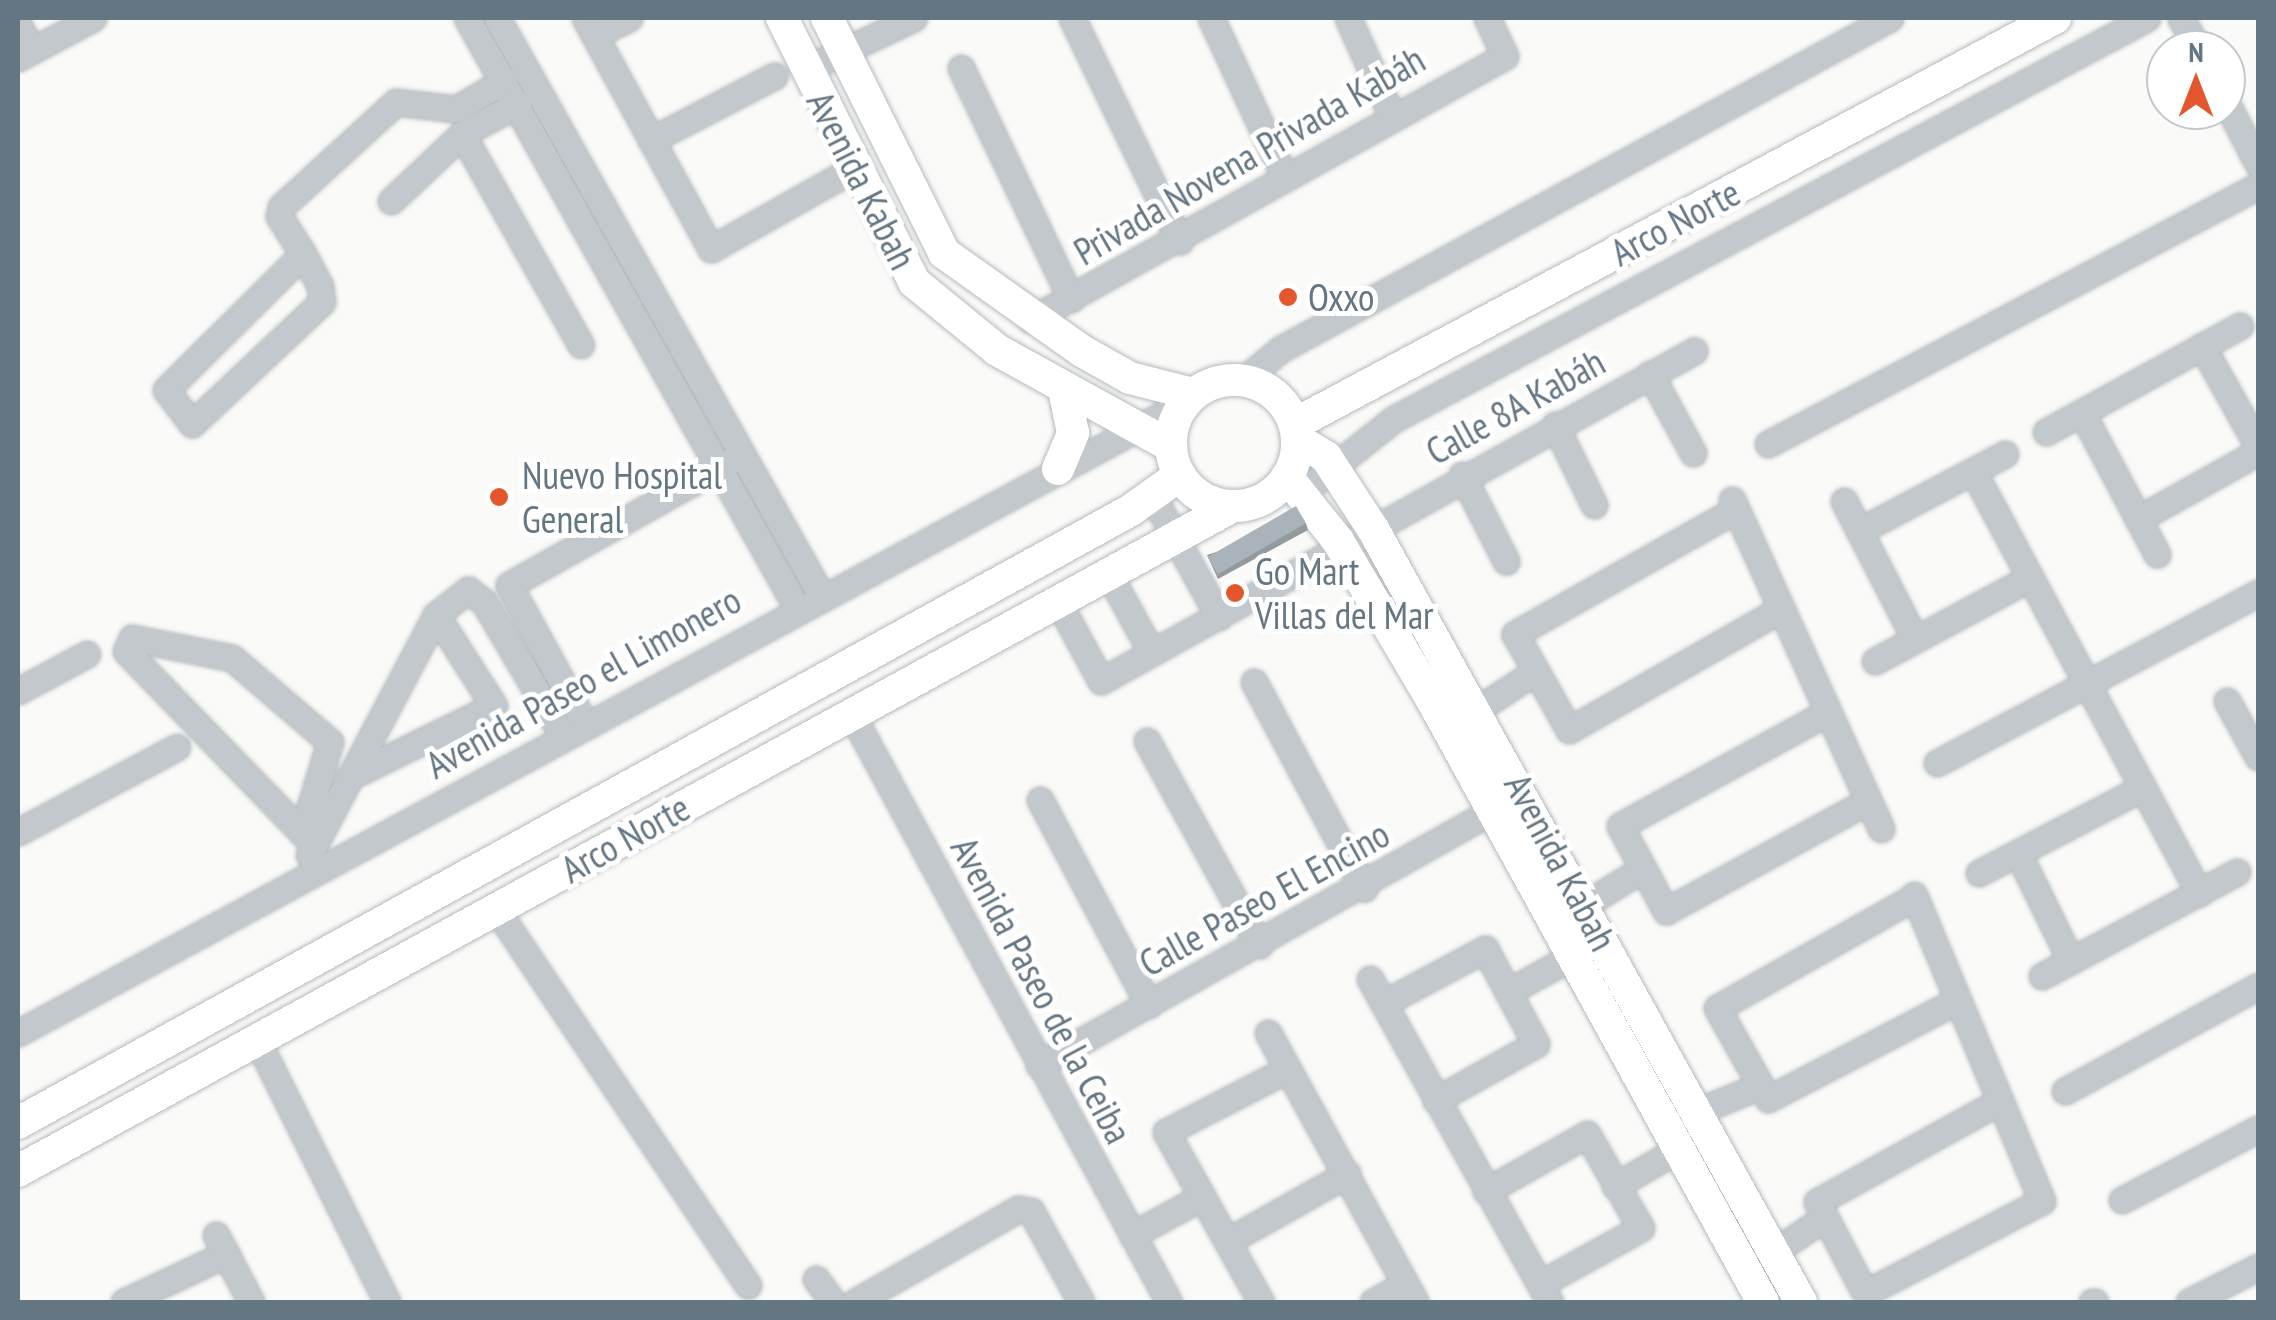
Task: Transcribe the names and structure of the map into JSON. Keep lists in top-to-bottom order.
{
  "streets": {
    "main road": ["Avenida Kabah", "Arco Norte"],
    "street": [
      "Privada Novena Privada Kabáh",
      "Calle 8A Kabáh",
      "Avenida Paseo el Limonero",
      "Calle Paseo El Encino",
      "Avenida Paseo de la Ceiba"
    ]
  },
  "crossings": [
    ["Privada Novena Privada Kabáh", "Avenida Kabah"],
    ["Avenida Kabah", "Arco Norte"],
    ["Avenida Kabah", "Calle 8A Kabáh"],
    ["Avenida Kabah", "Avenida Paseo el Limonero"],
    ["Avenida Kabah", "Calle Paseo El Encino"],
    ["Arco Norte", "Calle 8A Kabáh"],
    ["Arco Norte", "Avenida Paseo el Limonero"],
    ["Arco Norte", "Avenida Paseo de la Ceiba"],
    ["Calle Paseo El Encino", "Avenida Paseo de la Ceiba"]
  ],
  "places": ["Oxxo", "Nuevo Hospital General", "Go Mart Villas del Mar"],
  "north": "top"
}
